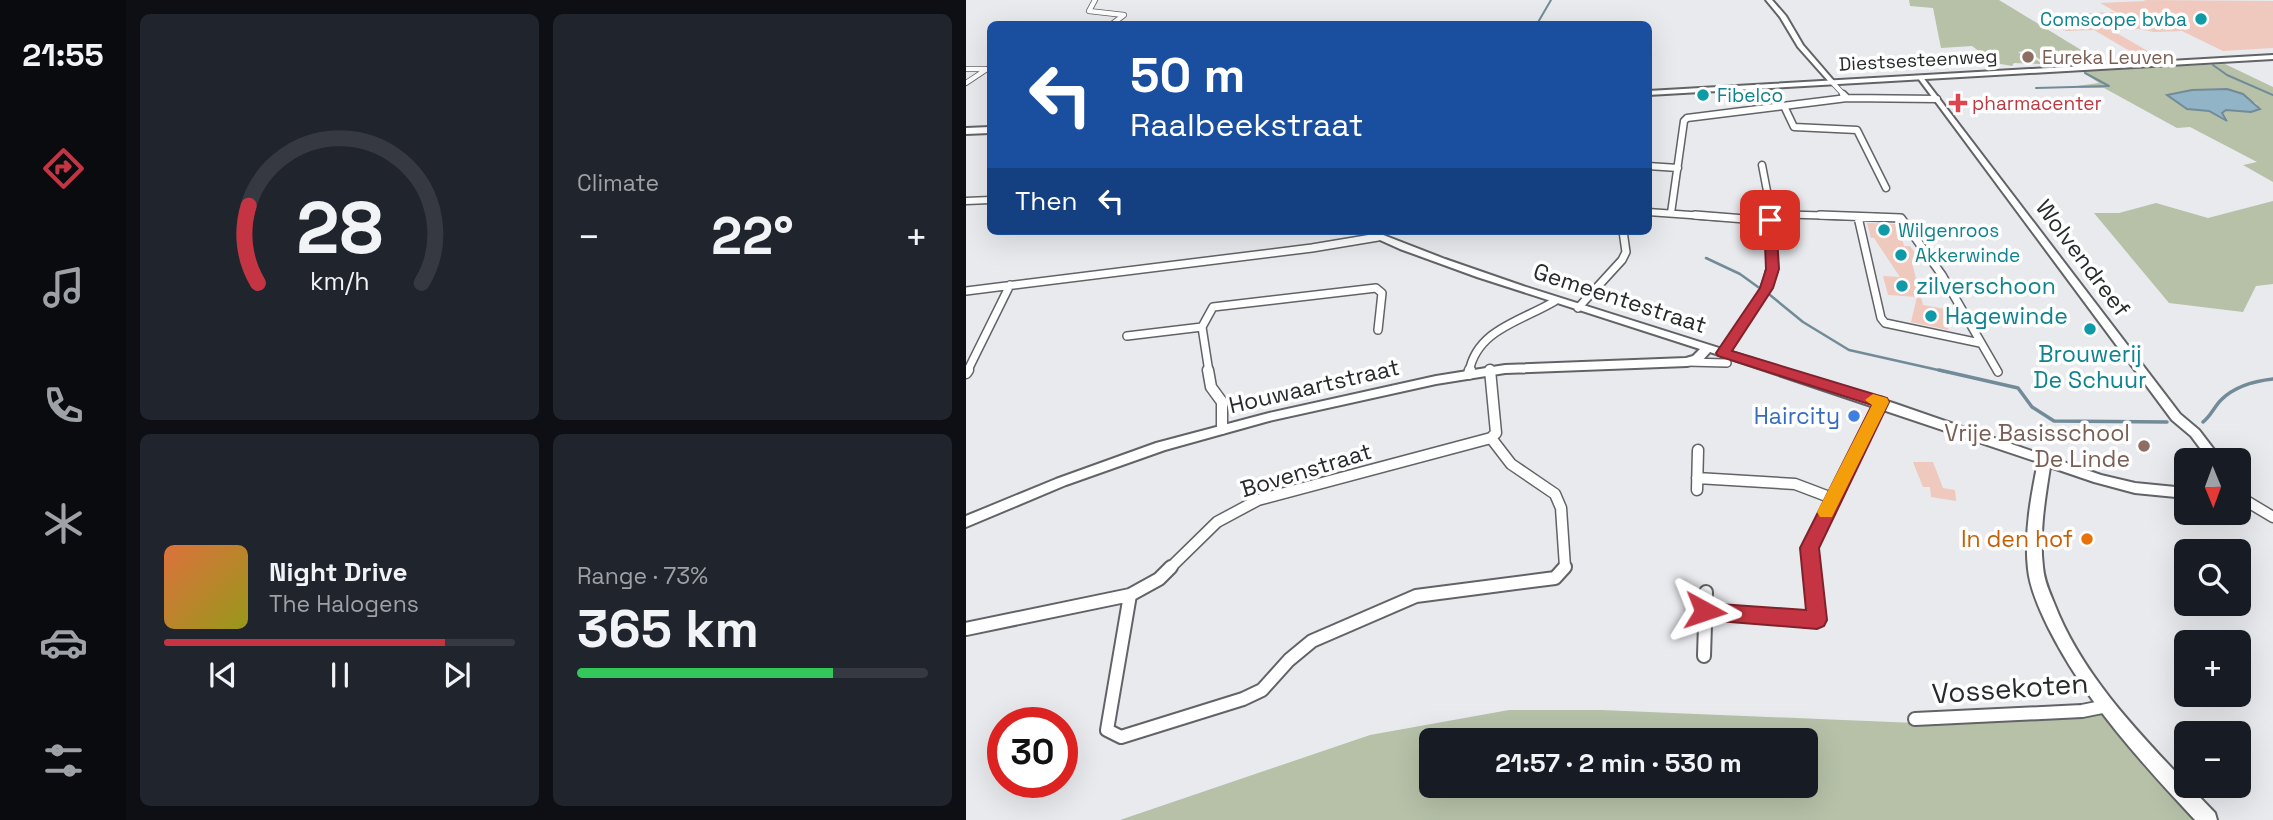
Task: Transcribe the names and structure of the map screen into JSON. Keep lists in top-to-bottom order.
{
  "streets": {
    "main road": ["Diestsesteenweg"],
    "street": [
      "Wolvendreef",
      "Gemeentestraat",
      "Houwaartstraat",
      "Bovenstraat",
      "Vossekoten"
    ]
  },
  "crossings": [
    ["Diestsesteenweg", "Wolvendreef"],
    ["Gemeentestraat", "Houwaartstraat"]
  ],
  "places": {
    "other": [
      "Comscope bvba",
      "Eureka Leuven",
      "Fibelco",
      "Wilgenroos",
      "Akkerwinde",
      "zilverschoon",
      "Hagewinde",
      "Brouwerij De Schuur",
      "Haircity",
      "Vrije Basisschool De Linde",
      "In den hof"
    ],
    "health": ["pharmacenter"]
  },
  "north": "bottom",
  "page": {
    "tabs": "21:55",
    "tile": [
      "Climate",
      ["Range · 73%", "365 km"]
    ],
    "turn": ["50 m", "Raalbeekstraat"],
    "then": "Then",
    "heat": ["−", "22°", "+"],
    "map_buttons": ["+", "−"],
    "song": ["Night Drive", "The Halogens"],
    "limit": "30",
    "trip": "21:57 · 2 min · 530 m",
    "gauge": ["28", "km/h"]
  }
}
